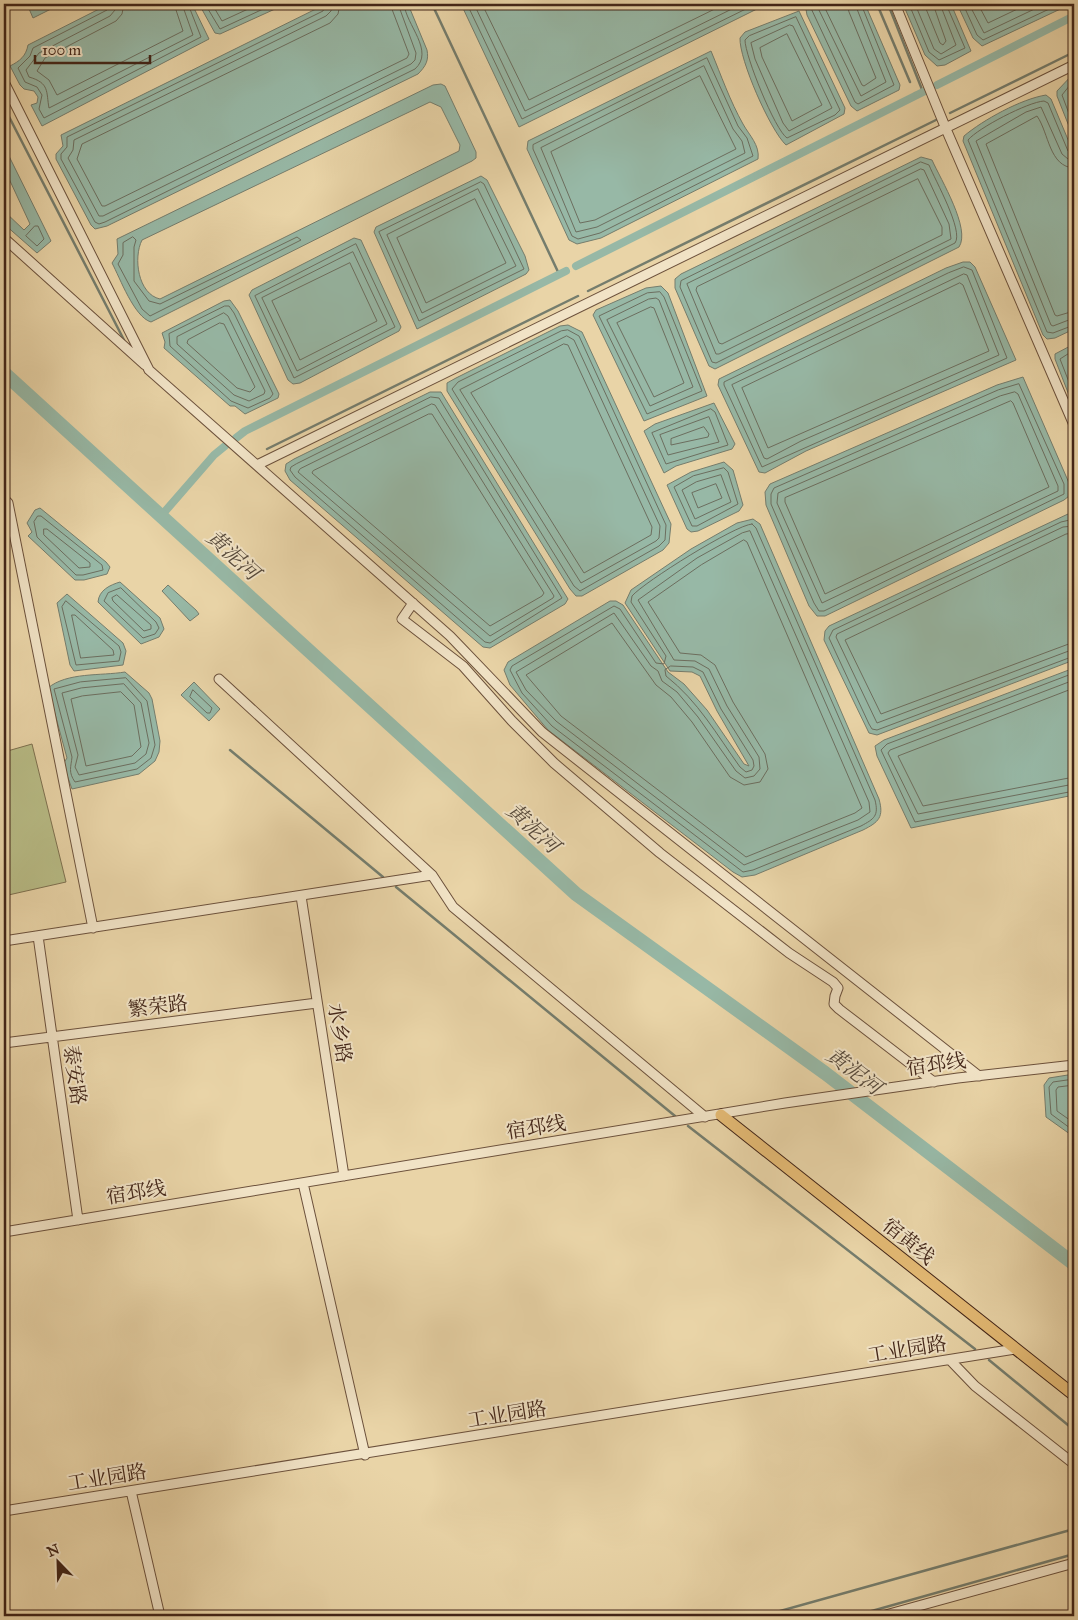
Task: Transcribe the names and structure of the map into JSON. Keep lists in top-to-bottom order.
{
  "streets": {
    "main road": ["宿黄线"],
    "street": [
      "繁荣路",
      "水乡路",
      "宿邳线",
      "泰安路",
      "工业园路"
    ]
  },
  "crossings": [
    ["繁荣路", "水乡路"],
    ["繁荣路", "泰安路"],
    ["水乡路", "宿邳线"],
    ["宿邳线", "泰安路"],
    ["宿邳线", "宿黄线"],
    ["宿黄线", "工业园路"]
  ],
  "water": ["黄泥河"],
  "scale_bar": "100 m",
  "north": "top left"
}
